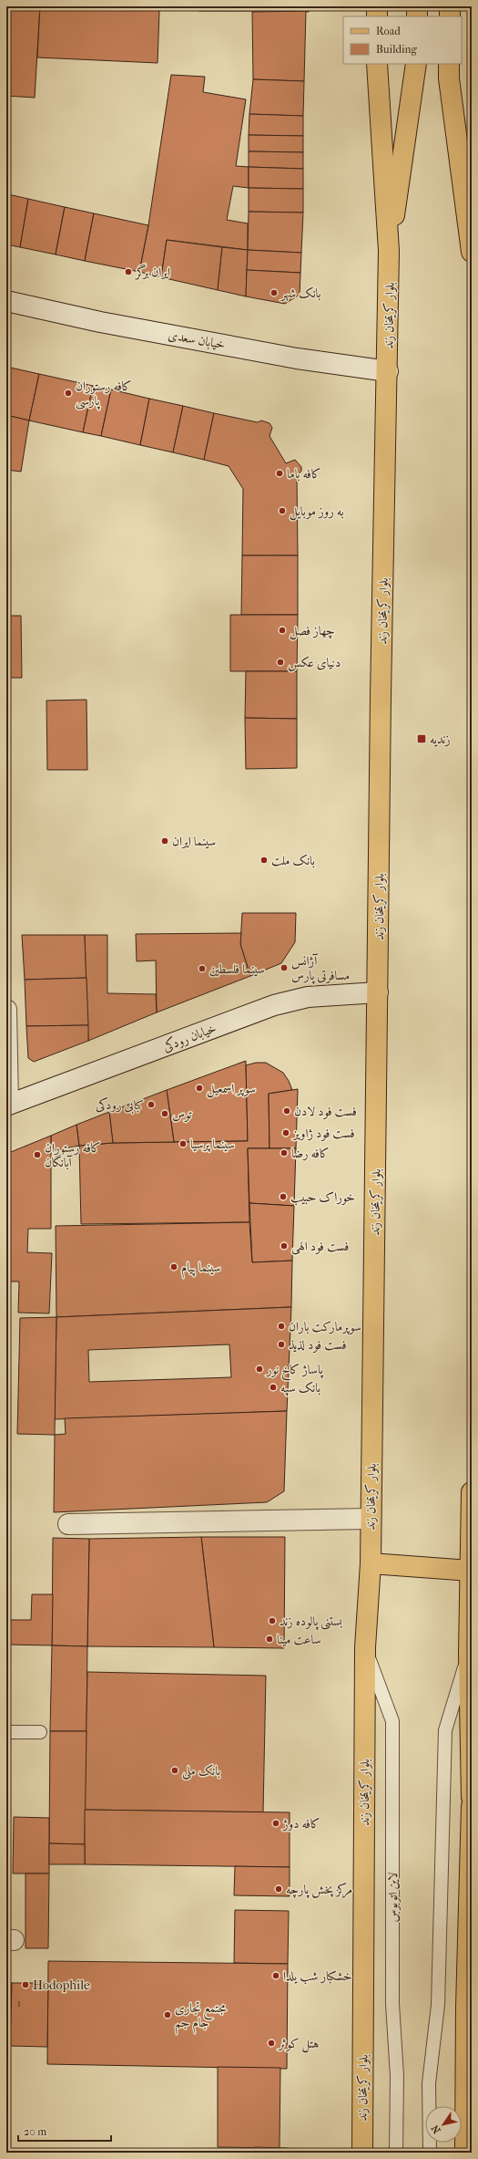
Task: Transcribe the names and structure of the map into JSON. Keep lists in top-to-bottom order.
{
  "streets": {
    "main road": ["بلوار کریمخان زند"],
    "street": ["خیابان سعدی", "خیابان رودکی"],
    "lane": ["لاین اتوبوس"]
  },
  "crossings": [
    ["بلوار کریمخان زند", "خیابان سعدی"],
    ["بلوار کریمخان زند", "خیابان رودکی"],
    ["بلوار کریمخان زند", "لاین اتوبوس"]
  ],
  "places": {
    "other": [
      "ایران برگر",
      "بانک شهر",
      "کافه رستوران پارسی",
      "کافه باما",
      "به روز موبایل",
      "چهاز فصل",
      "دنیای عکس",
      "سینما ایران",
      "بانک ملت",
      "آژانس مسافرتی پارس",
      "سینما فلسطین",
      "سوپر اسمعیل",
      "کبابی رودکی",
      "فست فود لادن",
      "توس",
      "فست فود ژاویز",
      "سینما پرسیا",
      "کافه رضا",
      "کافه رستوران آبانگان",
      "خوراک حبیب",
      "فست فود الهی",
      "سینما پیام",
      "سوپرمارکت باران",
      "فست فود لذیذ",
      "پاساژ کاخ نور",
      "بانک سپه",
      "بستنی پالوده زند",
      "ساعت مینا",
      "بانک ملی",
      "کافه دوژ",
      "مرکز پخش پارچه",
      "خشکبار شب یلدا",
      "Hodophile",
      "مجتمع تجاری جام جم",
      "هتل کوثر"
    ],
    "transit": ["زندیه"]
  },
  "house_numbers": ["1"],
  "legend": ["Road", "Building"],
  "scale_bar": "20 m",
  "north": "bottom left"
}
